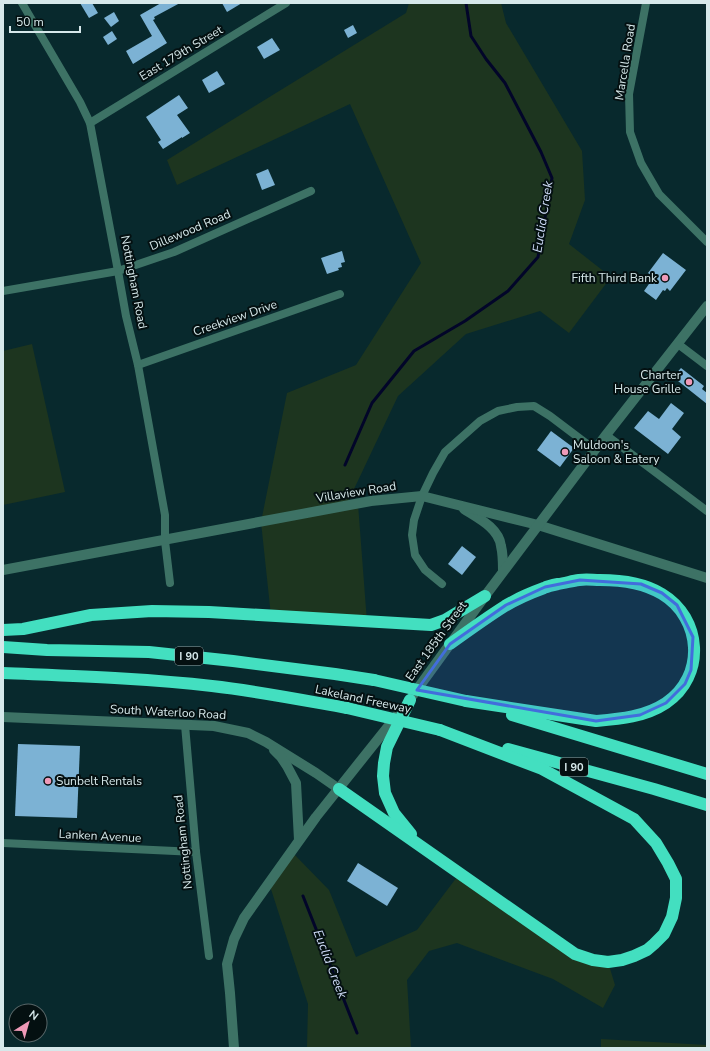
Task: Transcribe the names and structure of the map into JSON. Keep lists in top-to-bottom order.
{
  "streets": {
    "highway": ["I 90", "Lakeland Freeway"],
    "street": [
      "East 179th Street",
      "Marcella Road",
      "Dillewood Road",
      "Nottingham Road",
      "Creekview Drive",
      "Villaview Road",
      "East 185th Street",
      "South Waterloo Road",
      "Lanken Avenue"
    ]
  },
  "crossings": [
    ["East 179th Street", "Nottingham Road"],
    ["Dillewood Road", "Nottingham Road"],
    ["Nottingham Road", "Creekview Drive"],
    ["Nottingham Road", "Villaview Road"],
    ["Nottingham Road", "South Waterloo Road"],
    ["Nottingham Road", "Lanken Avenue"],
    ["Villaview Road", "East 185th Street"],
    ["East 185th Street", "South Waterloo Road"]
  ],
  "water": ["Euclid Creek"],
  "places": [
    "Fifth Third Bank",
    "Charter House Grille",
    "Muldoon's Saloon & Eatery",
    "Sunbelt Rentals"
  ],
  "scale_bar": "50 m",
  "north": "top right"
}
